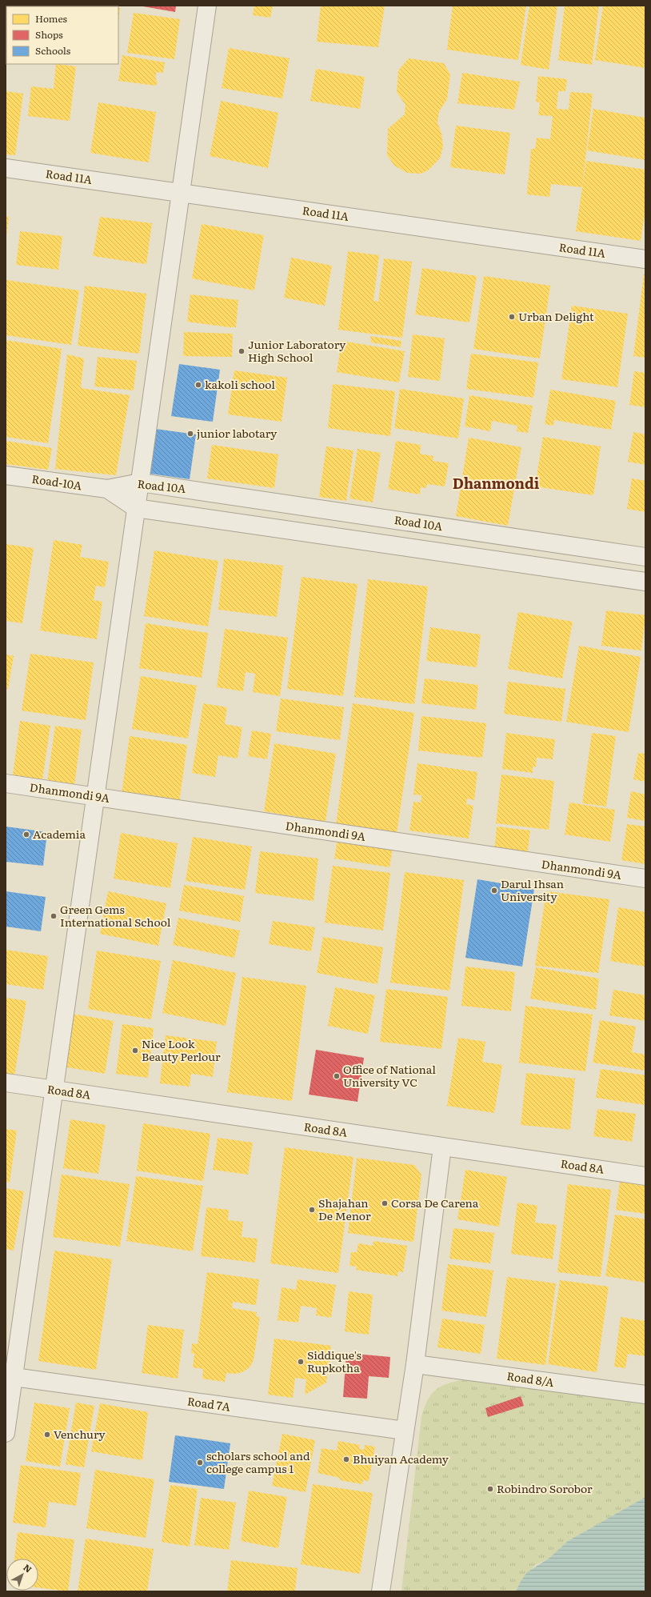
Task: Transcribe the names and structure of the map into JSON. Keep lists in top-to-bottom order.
{
  "streets": {
    "street": [
      "Road 11A",
      "Road-10A",
      "Road 10A",
      "Dhanmondi 9A",
      "Road 8A",
      "Road 8/A",
      "Road 7A"
    ]
  },
  "crossings": [
    ["Road-10A", "Road 10A"]
  ],
  "districts": ["Dhanmondi"],
  "places": [
    "Urban Delight",
    "Junior Laboratory High School",
    "kakoli school",
    "junior labotary",
    "Academia",
    "Darul Ihsan University",
    "Green Gems International School",
    "Nice Look Beauty Perlour",
    "Office of National University VC",
    "Corsa De Carena",
    "Shajahan De Menor",
    "Siddique's Rupkotha",
    "Venchury",
    "Bhuiyan Academy",
    "scholars school and college campus 1",
    "Robindro Sorobor"
  ],
  "legend": ["Homes", "Shops", "Schools"],
  "north": "top right"
}
